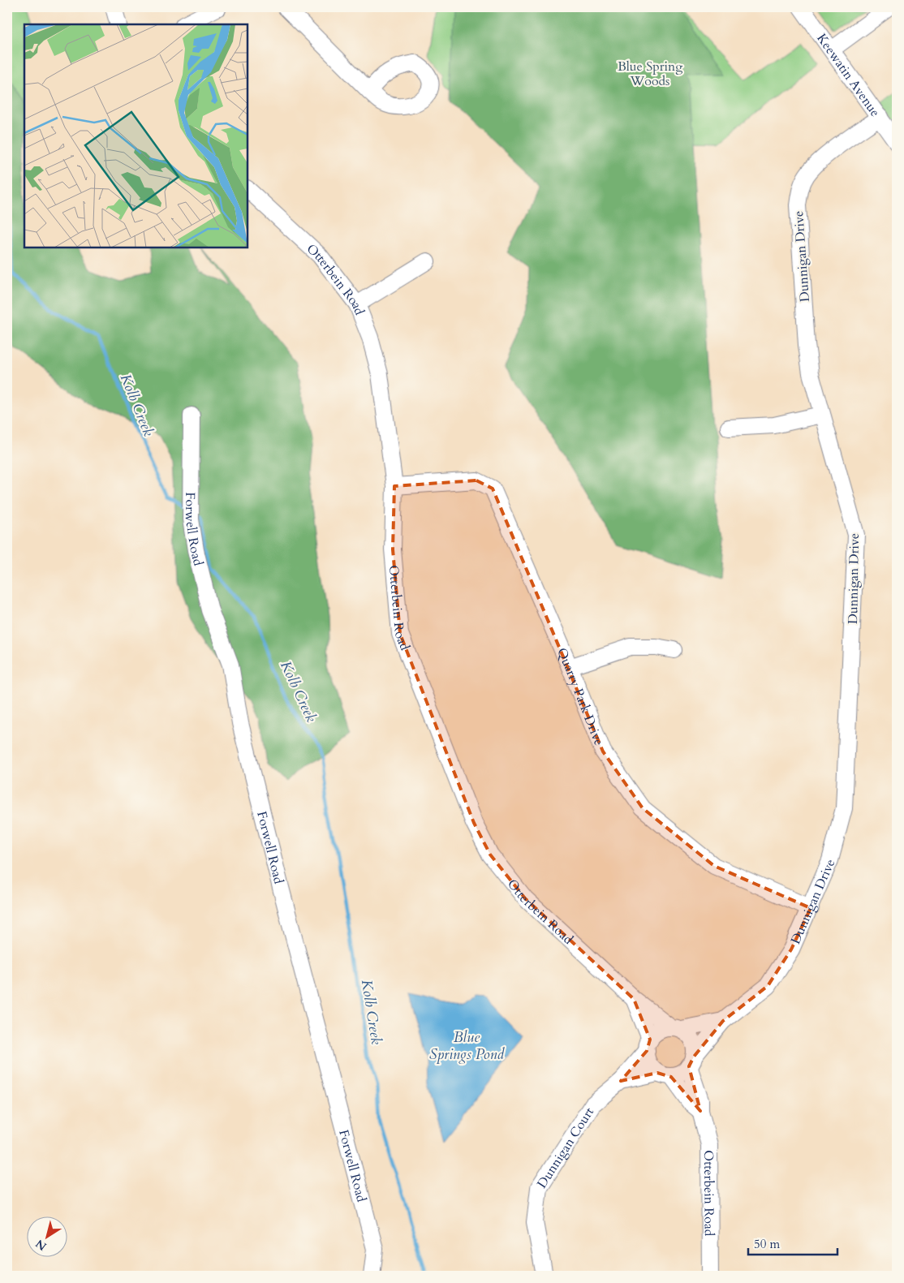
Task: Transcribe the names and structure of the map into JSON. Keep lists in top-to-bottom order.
{
  "streets": {
    "street": [
      "Keewatin Avenue",
      "Dunnigan Drive",
      "Otterbein Road",
      "Forwell Road",
      "Quarry Park Drive",
      "Dunnigan Court"
    ]
  },
  "crossings": [
    ["Keewatin Avenue", "Dunnigan Drive"],
    ["Dunnigan Drive", "Otterbein Road"],
    ["Dunnigan Drive", "Quarry Park Drive"],
    ["Dunnigan Drive", "Dunnigan Court"],
    ["Otterbein Road", "Quarry Park Drive"],
    ["Otterbein Road", "Dunnigan Court"]
  ],
  "water": ["Kolb Creek", "Blue Springs Pond"],
  "parks": ["Blue Spring Woods"],
  "scale_bar": "50 m",
  "north": "bottom left"
}
